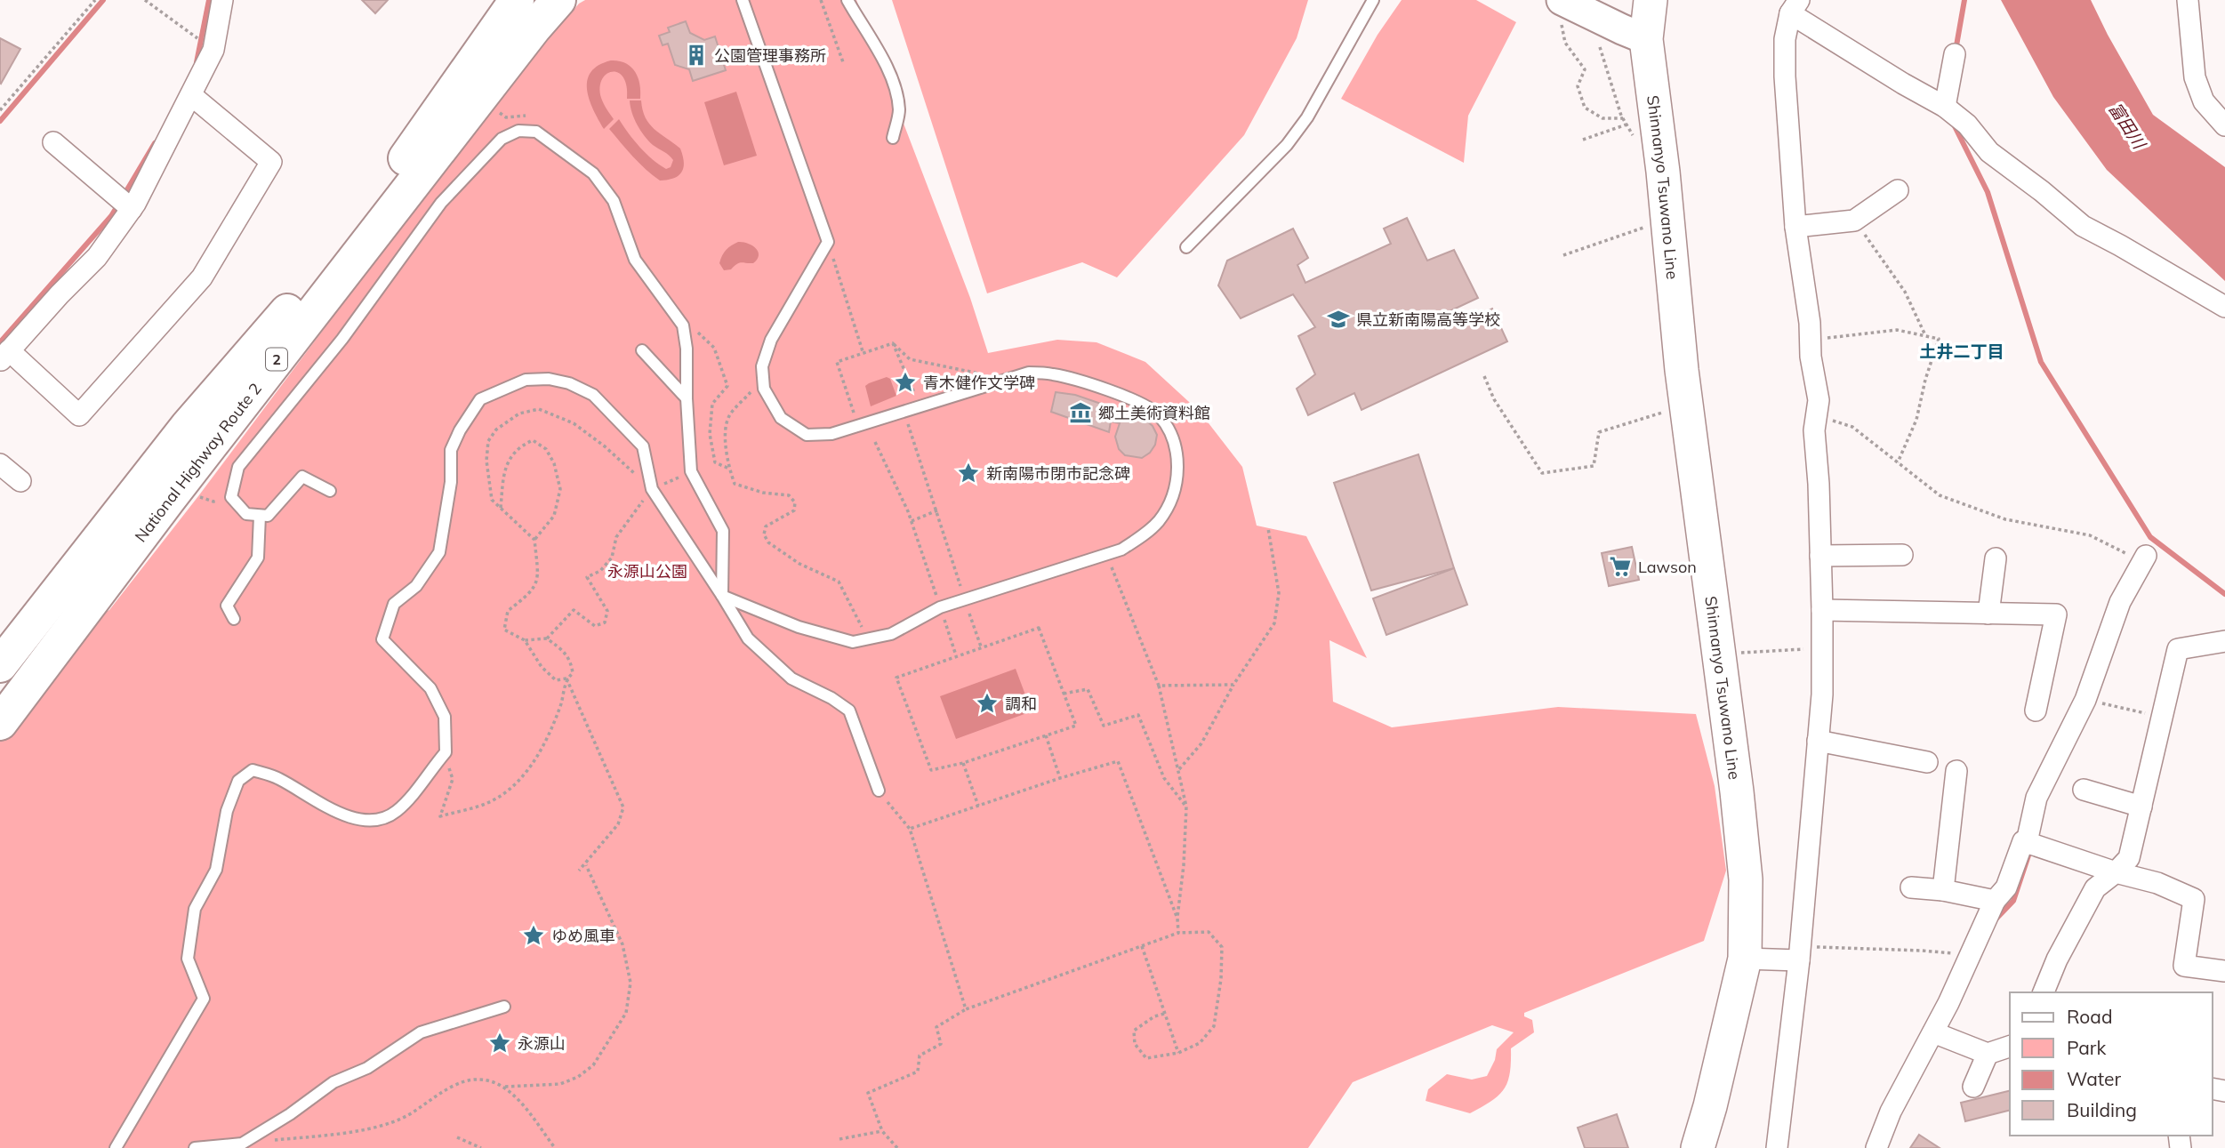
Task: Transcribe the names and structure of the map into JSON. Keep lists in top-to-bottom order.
{
  "streets": {
    "highway": ["2", "National Highway Route 2"],
    "main road": ["Shinnanyo Tsuwano Line"]
  },
  "districts": ["土井二丁目"],
  "water": ["富田川"],
  "parks": ["永源山公園"],
  "places": {
    "building": ["公園管理事務所"],
    "school or university": ["県立新南陽高等学校"],
    "place": [
      "青木健作文学碑",
      "新南陽市閉市記念碑",
      "調和",
      "ゆめ風車",
      "永源山"
    ],
    "museum": ["郷土美術資料館"],
    "supermarket": ["Lawson"]
  },
  "legend": [
    "Road",
    "Park",
    "Water",
    "Building"
  ]
}
